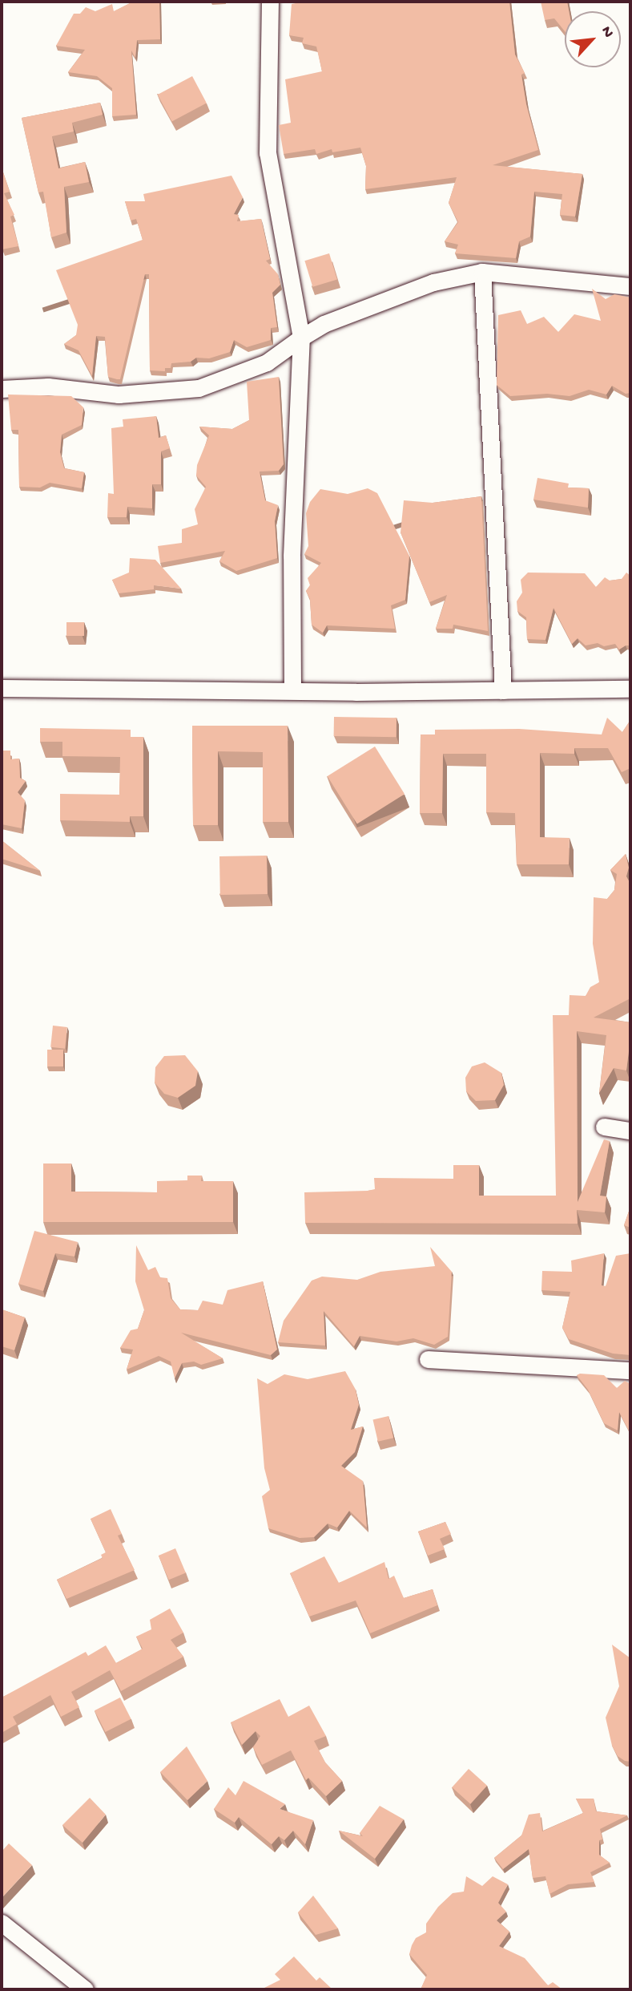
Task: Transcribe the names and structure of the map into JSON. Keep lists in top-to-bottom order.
{
  "north": "top right"
}
